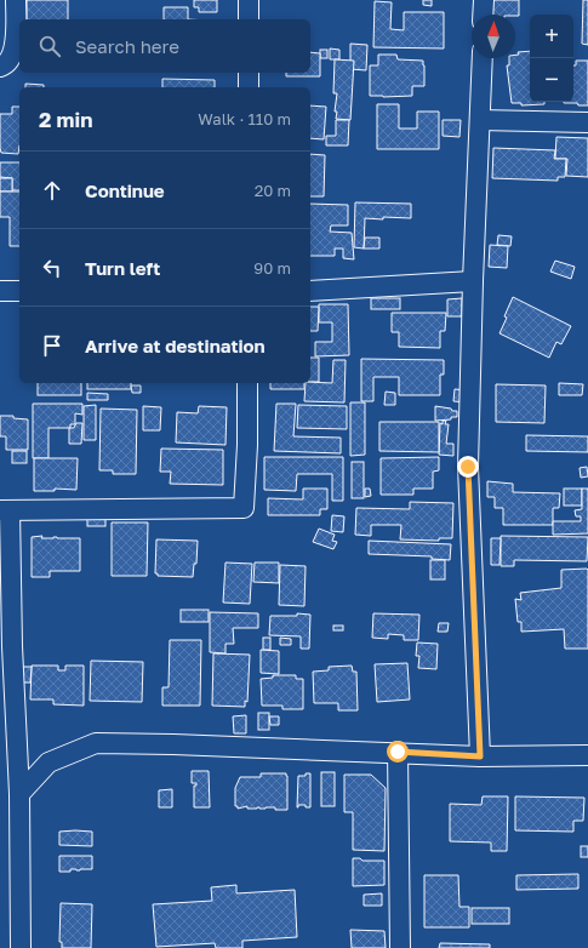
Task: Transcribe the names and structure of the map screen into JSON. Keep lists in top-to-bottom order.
{
  "north": "top",
  "page": {
    "map_buttons": ["+", "−"],
    "search": "Search here",
    "heading": ["2 min", "Walk · 110 m"],
    "list": [
      ["Continue", "20 m"],
      ["Turn left", "90 m"],
      "Arrive at destination"
    ]
  }
}
